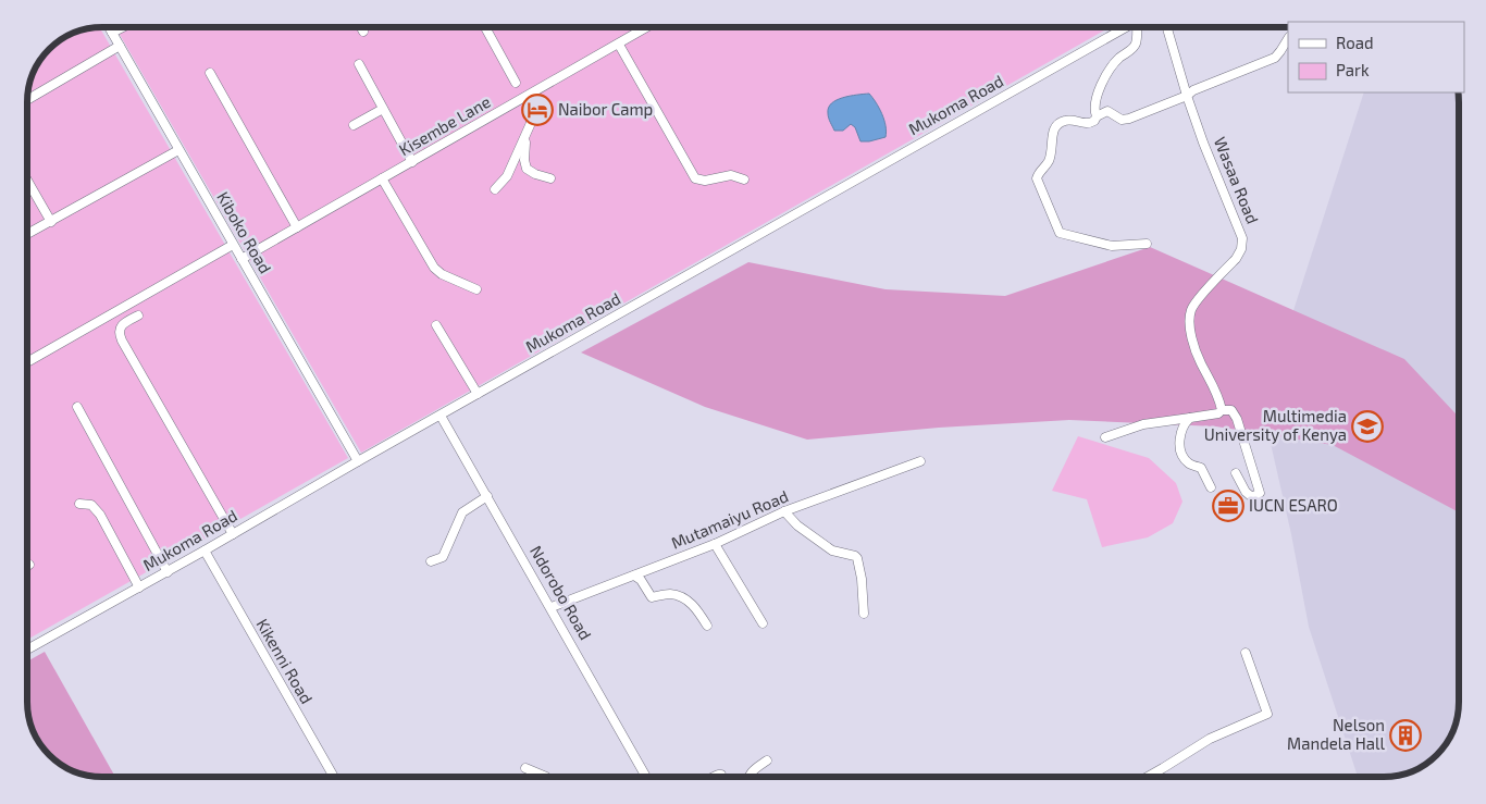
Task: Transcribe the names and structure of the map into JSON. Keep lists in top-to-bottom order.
{
  "streets": {
    "street": [
      "Mukoma Road",
      "Kisembe Lane",
      "Wasaa Road",
      "Kiboko Road",
      "Mutamaiyu Road",
      "Ndorobo Road",
      "Kikenni Road"
    ]
  },
  "crossings": [
    ["Mukoma Road", "Kiboko Road"],
    ["Mukoma Road", "Ndorobo Road"],
    ["Mukoma Road", "Kikenni Road"],
    ["Kisembe Lane", "Kiboko Road"],
    ["Mutamaiyu Road", "Ndorobo Road"]
  ],
  "places": {
    "hotel": ["Naibor Camp"],
    "school or university": ["Multimedia University of Kenya"],
    "office": ["IUCN ESARO"],
    "building": ["Nelson Mandela Hall"]
  },
  "legend": ["Road", "Park"]
}
